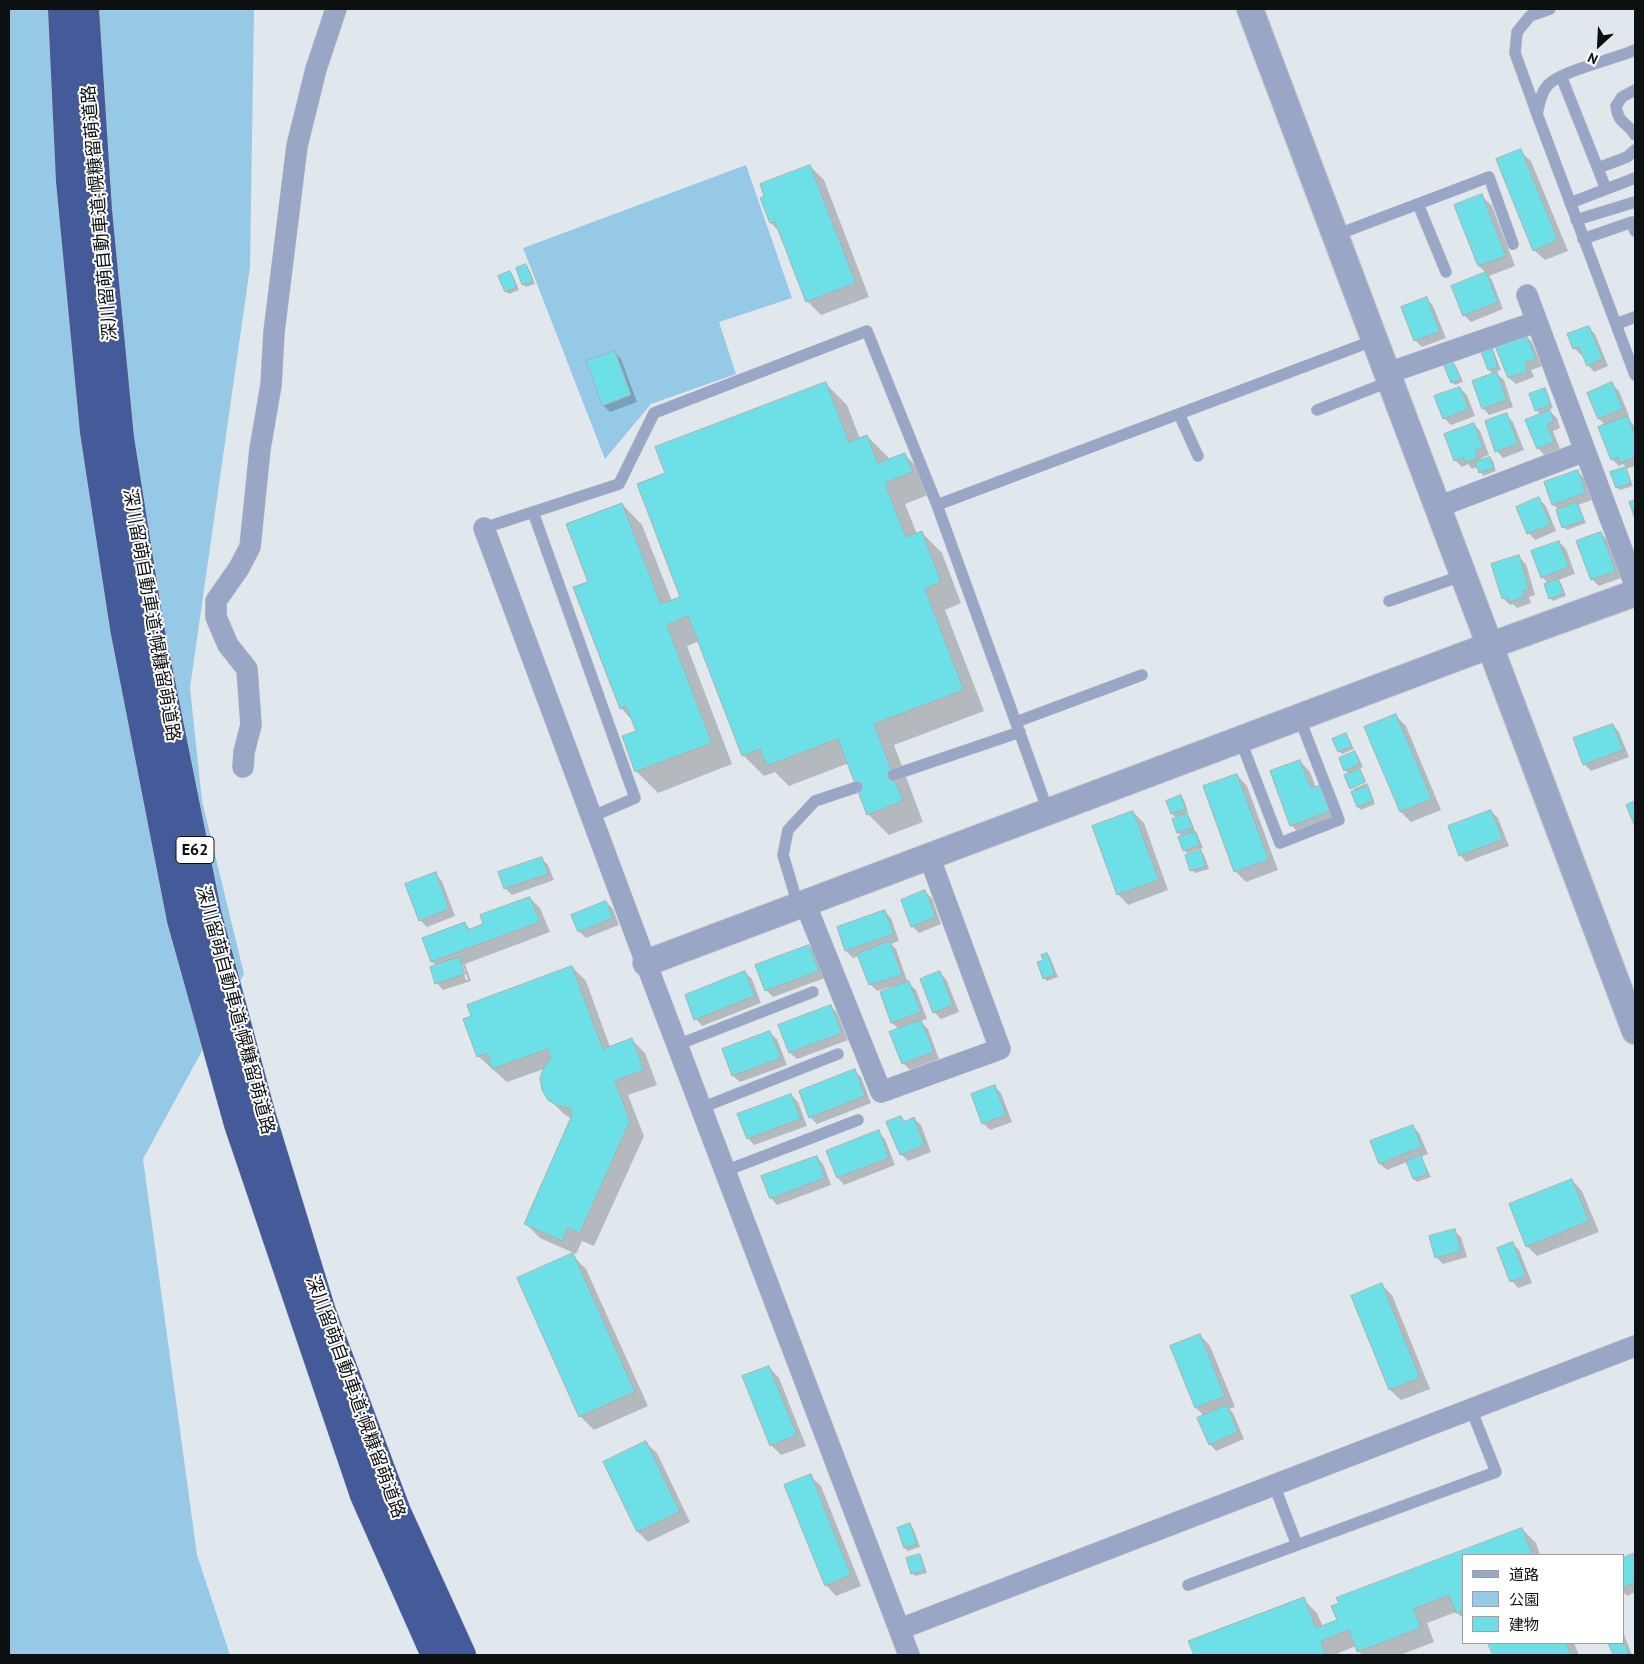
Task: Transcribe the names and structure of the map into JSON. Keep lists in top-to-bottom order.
{
  "streets": {
    "highway": ["深川留萌自動車道;幌糠留萌道路", "E62"]
  },
  "legend": ["道路", "公園", "建物"],
  "north": "bottom left"
}
